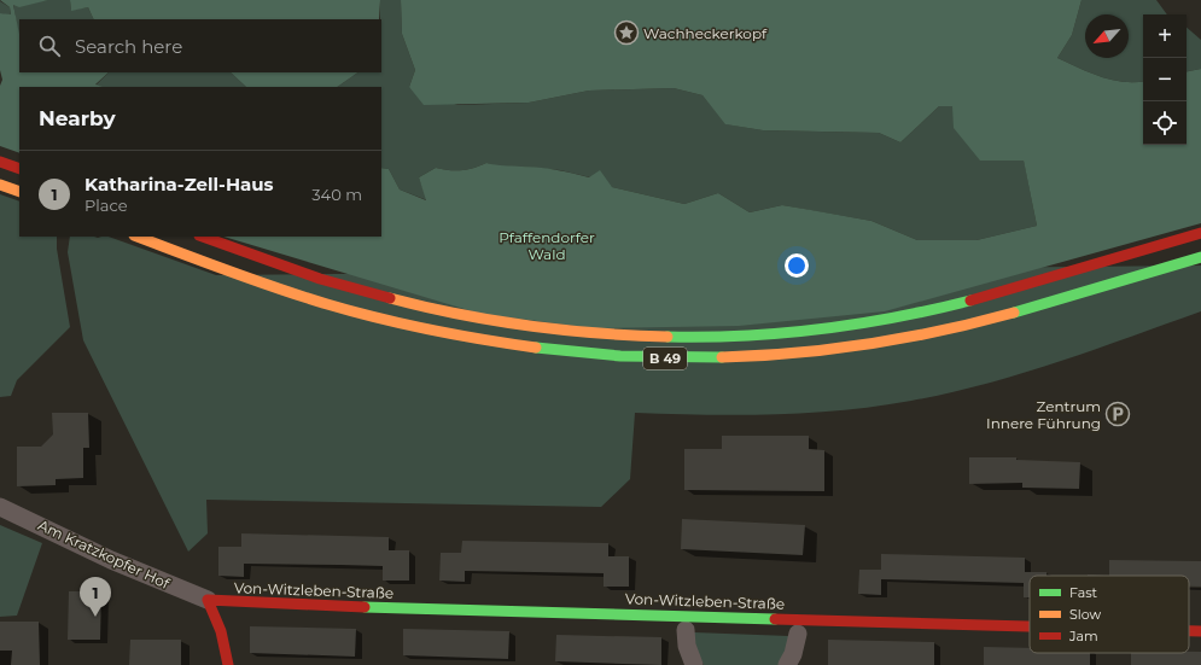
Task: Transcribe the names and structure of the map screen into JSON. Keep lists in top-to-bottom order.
{
  "streets": {
    "main road": ["B 49", "Von-Witzleben-Straße"],
    "street": ["Am Kratzkopfer Hof"]
  },
  "crossings": [
    ["Am Kratzkopfer Hof", "Von-Witzleben-Straße"]
  ],
  "parks": ["Pfaffendorfer Wald"],
  "places": {
    "place": ["Wachheckerkopf"],
    "parking": ["Zentrum Innere Führung"]
  },
  "legend": ["Fast", "Slow", "Jam"],
  "north": "bottom left",
  "page": {
    "map_buttons": ["+", "−"],
    "search": "Search here",
    "heading": "Nearby",
    "list": [
      {
        "mark": "1",
        "name": "Katharina-Zell-Haus",
        "note": "Place",
        "value": "340 m"
      }
    ],
    "pins": "1"
  }
}
